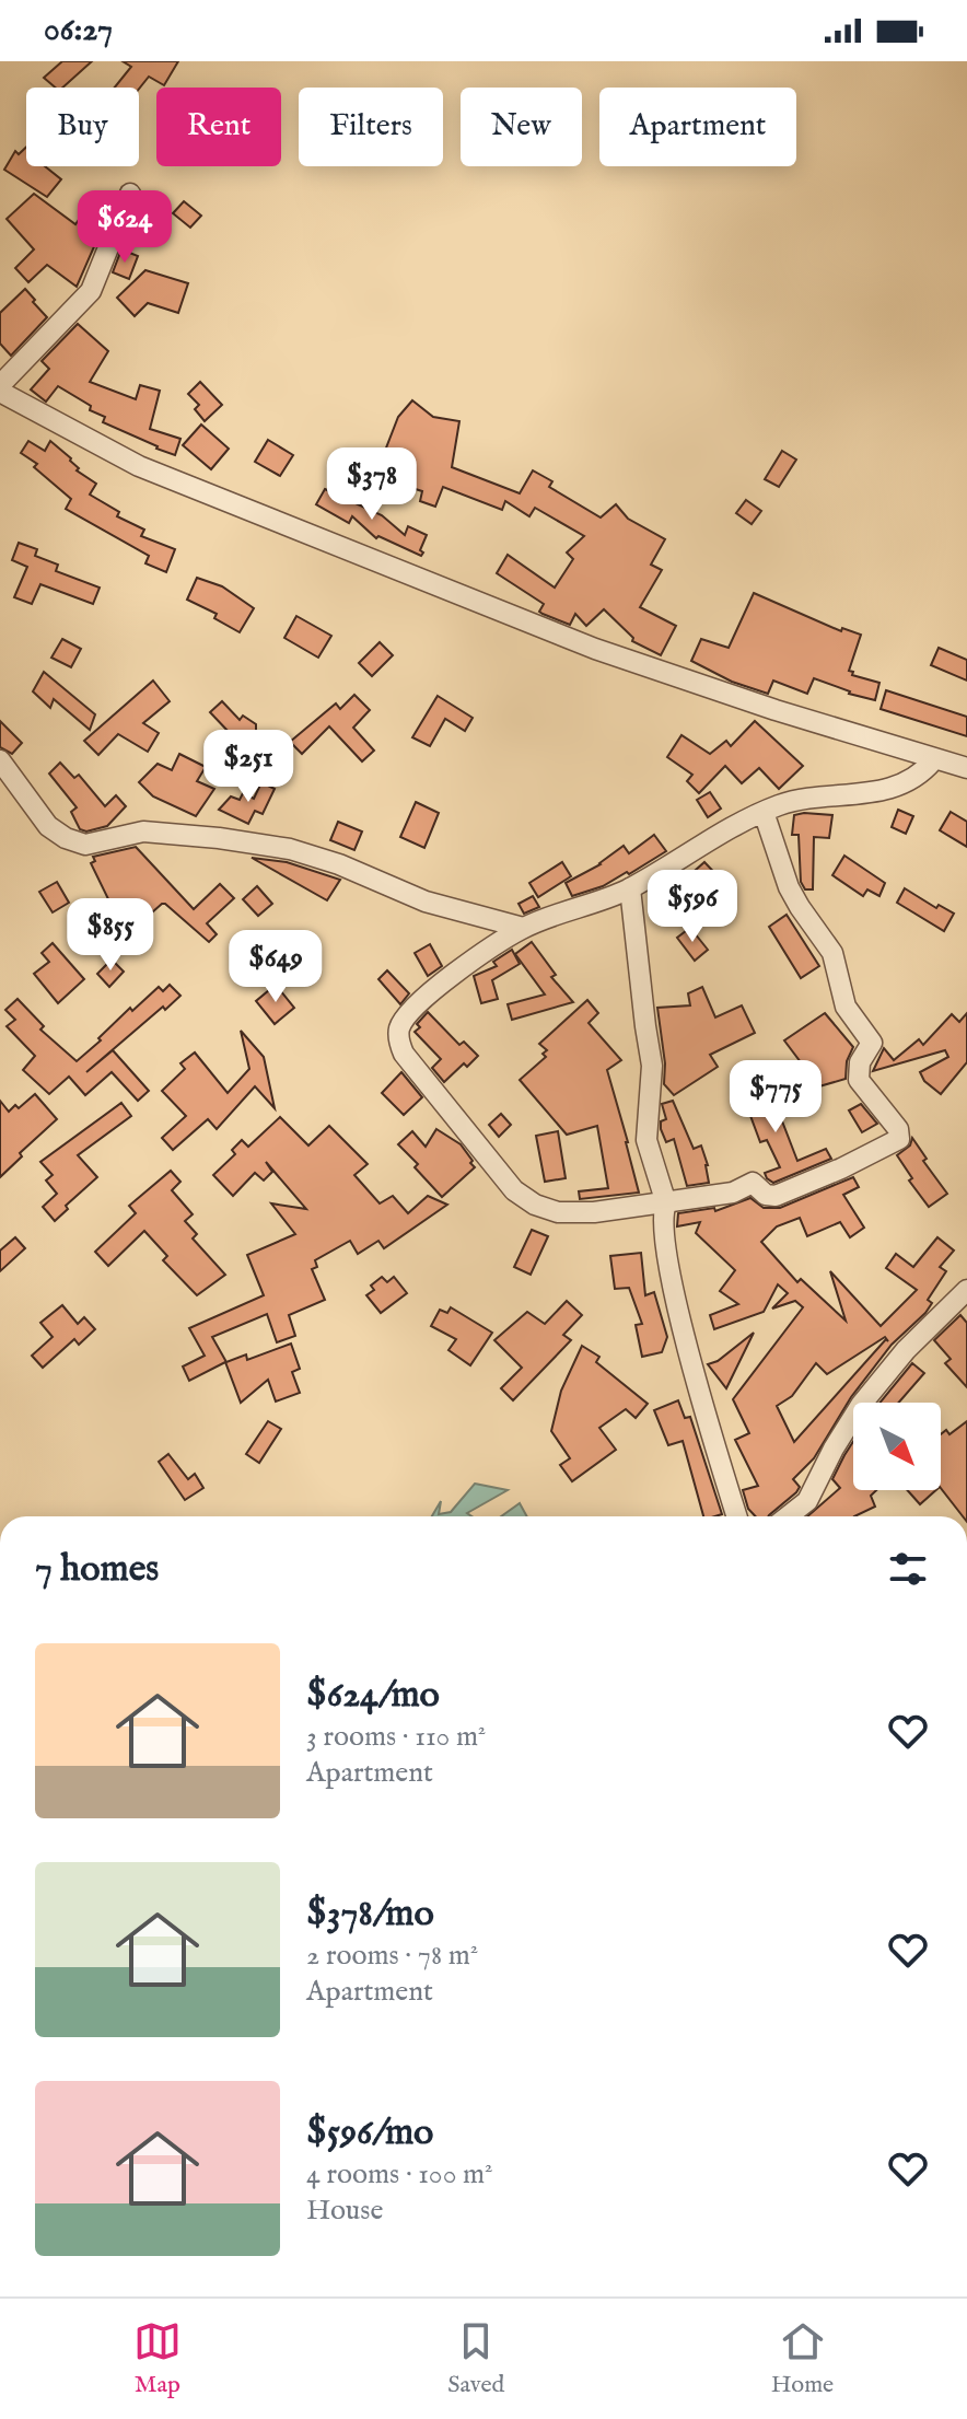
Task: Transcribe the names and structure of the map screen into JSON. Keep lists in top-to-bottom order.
{
  "north": "bottom right",
  "page": {
    "status": "06:27",
    "chip": [
      "Buy",
      "Rent",
      "Filters",
      "New",
      "Apartment"
    ],
    "price": [
      "$624",
      "$378",
      "$251",
      "$596",
      "$855",
      "$649",
      "$775"
    ],
    "heading": "7 homes",
    "list": [
      {
        "name": "$624/mo",
        "note": "3 rooms · 110 m² · Apartment"
      },
      {
        "name": "$378/mo",
        "note": "2 rooms · 78 m² · Apartment"
      },
      {
        "name": "$596/mo",
        "note": "4 rooms · 100 m² · House"
      }
    ],
    "tabs": ["Map", "Saved", "Home"]
  }
}
